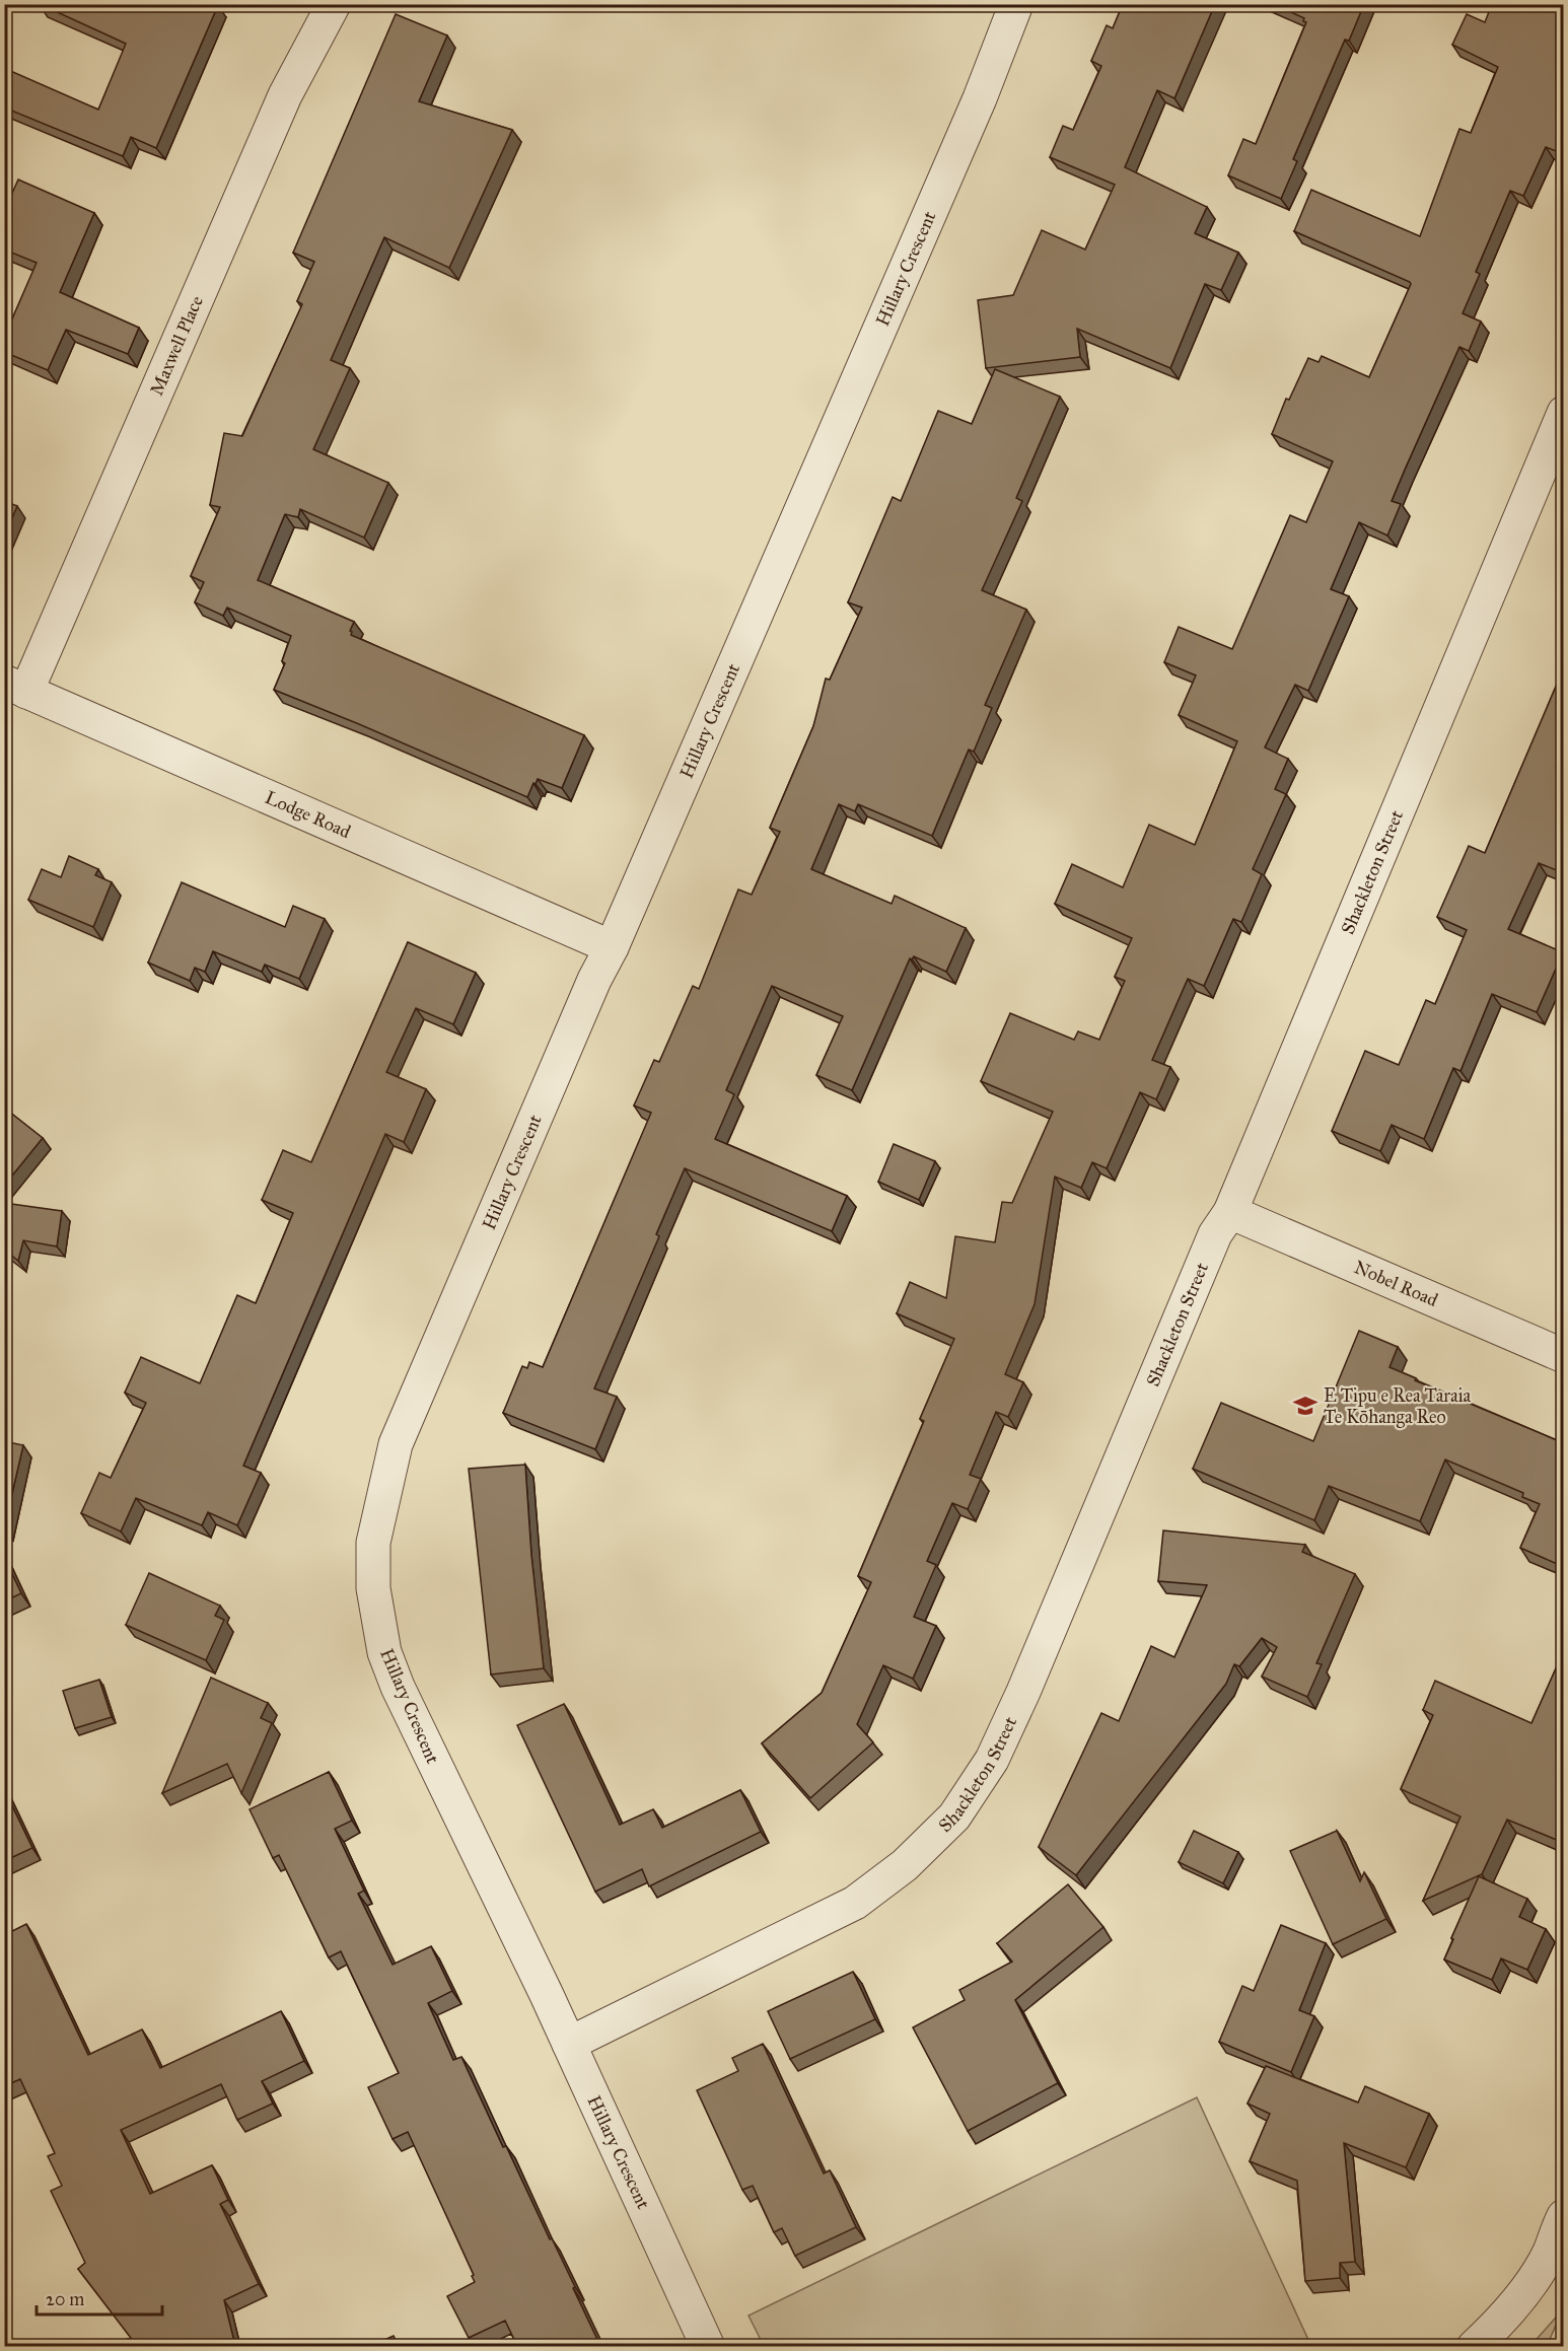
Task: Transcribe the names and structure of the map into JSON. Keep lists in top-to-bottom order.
{
  "streets": {
    "street": [
      "Hillary Crescent",
      "Maxwell Place",
      "Lodge Road",
      "Shackleton Street",
      "Nobel Road"
    ]
  },
  "crossings": [
    ["Hillary Crescent", "Lodge Road"],
    ["Hillary Crescent", "Shackleton Street"],
    ["Maxwell Place", "Lodge Road"],
    ["Shackleton Street", "Nobel Road"]
  ],
  "places": {
    "school or university": ["E Tipu e Rea Taraia Te Kōhanga Reo"]
  },
  "scale_bar": "20 m"
}
